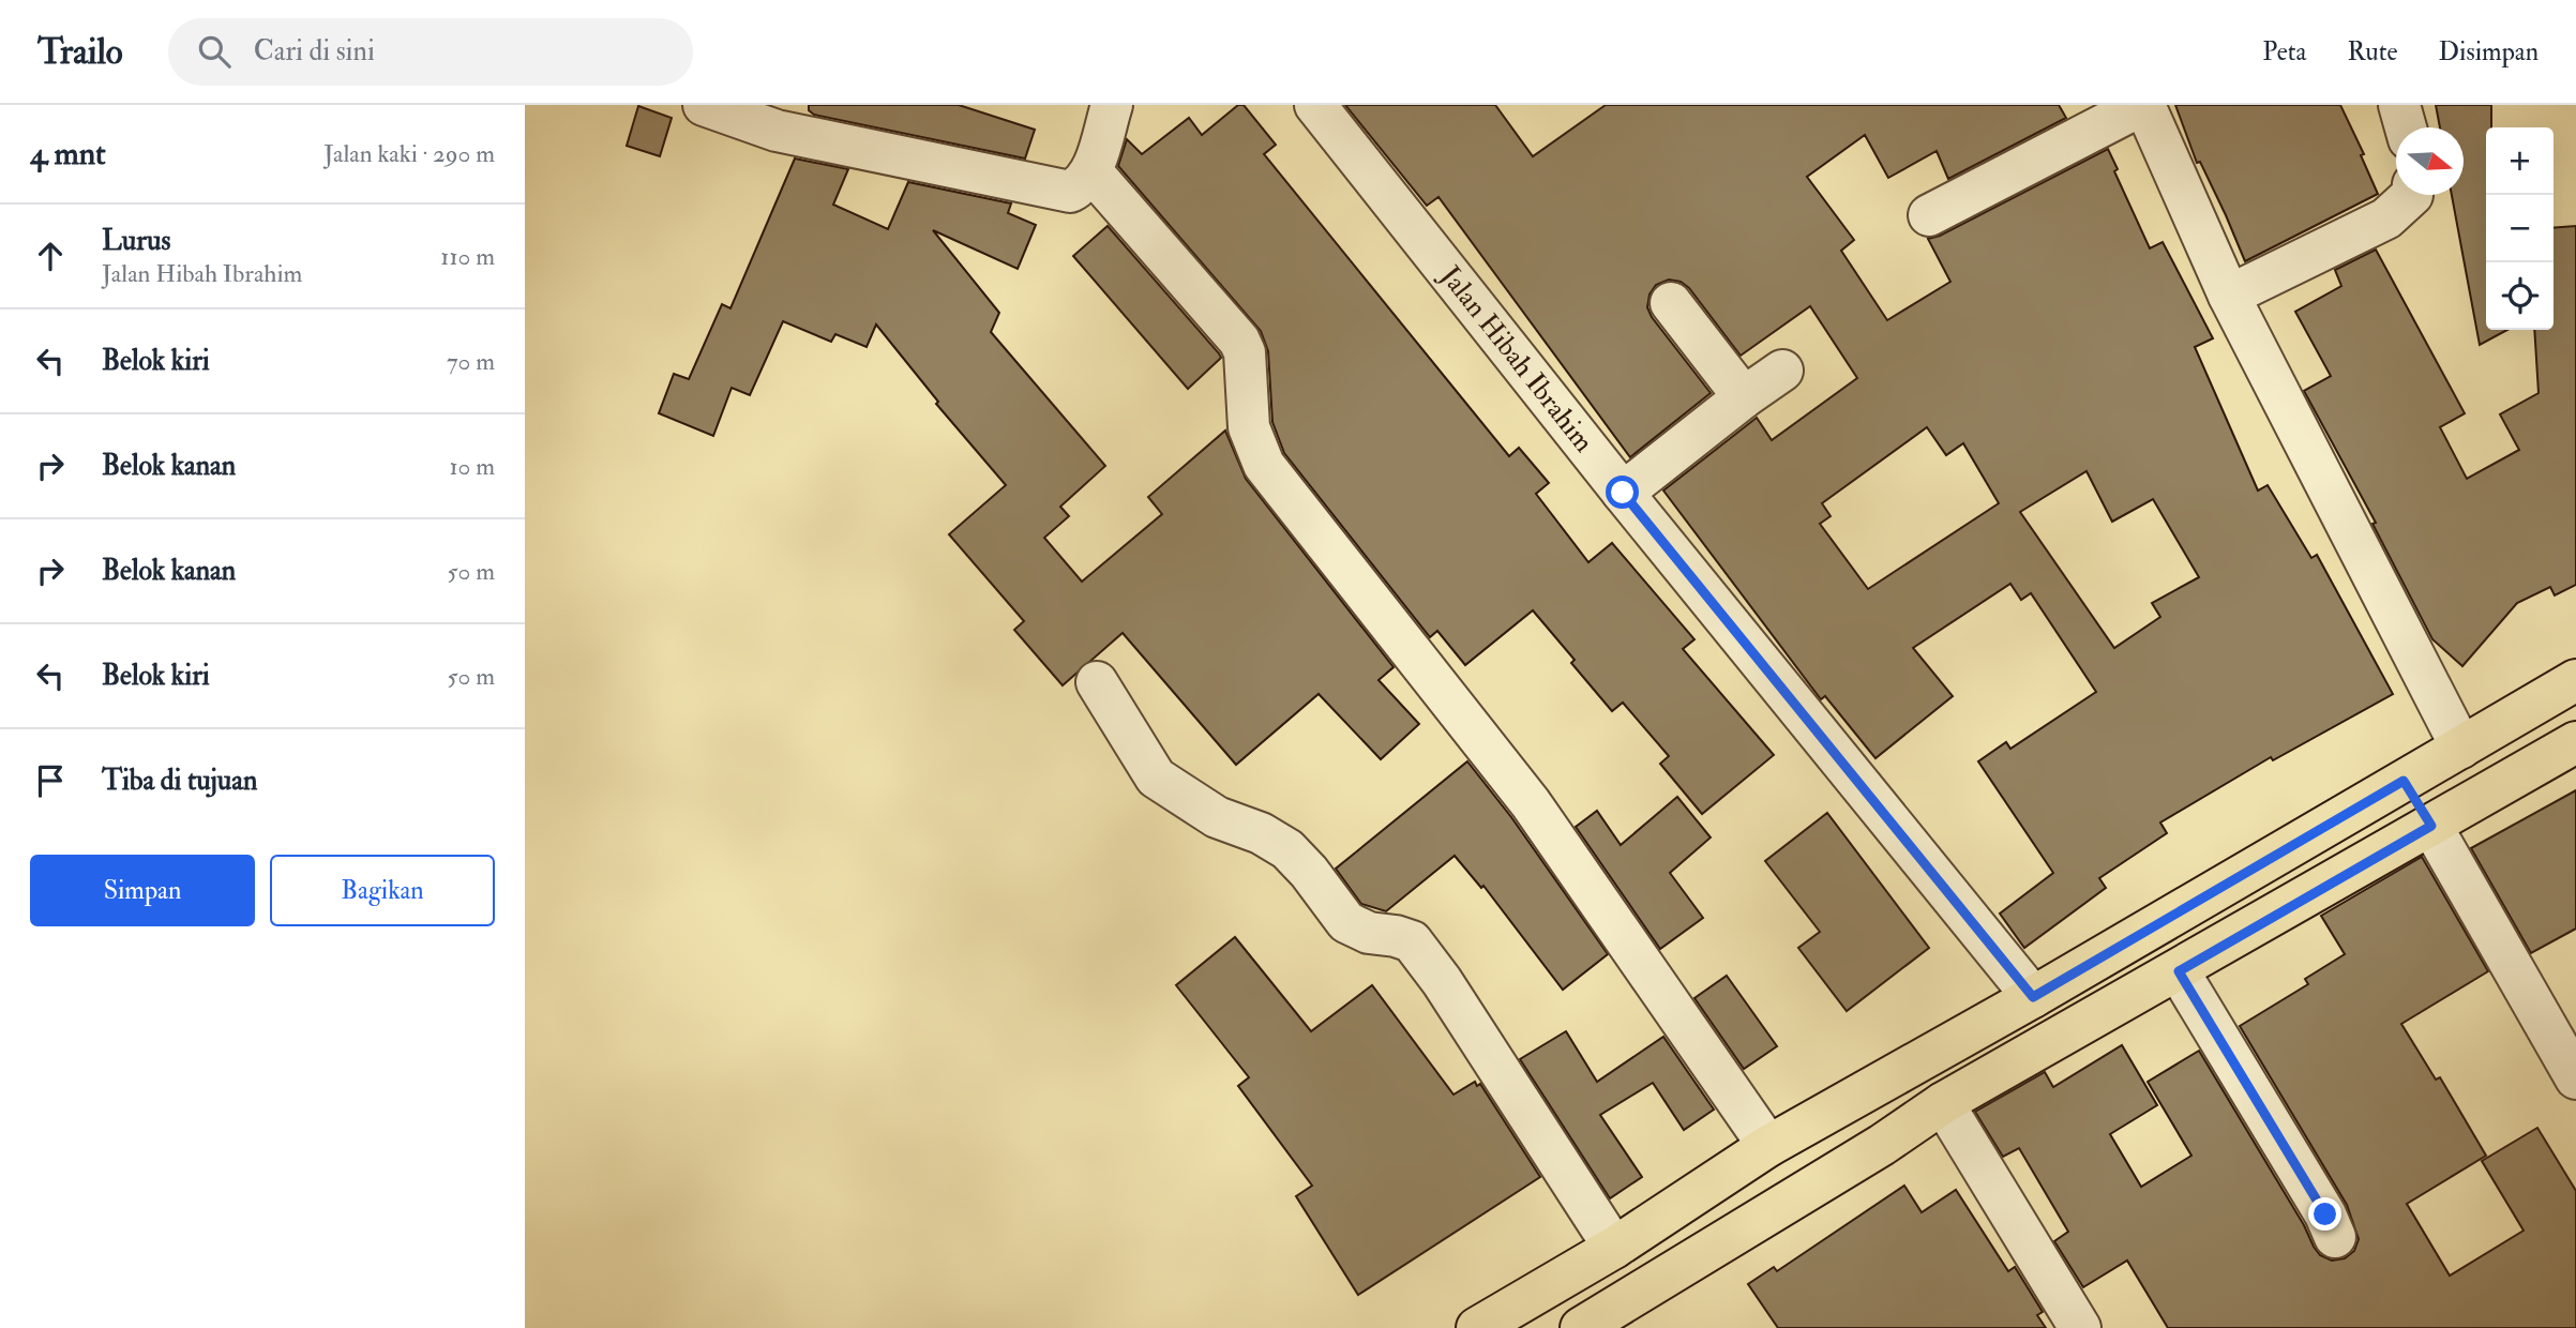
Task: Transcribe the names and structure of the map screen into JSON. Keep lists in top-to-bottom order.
{
  "streets": {
    "street": ["Jalan Hibah Ibrahim"]
  },
  "north": "right",
  "page": {
    "header": "Trailo",
    "search": "Cari di sini",
    "nav": ["Peta", "Rute", "Disimpan"],
    "heading": ["4 mnt", "Jalan kaki · 290 m"],
    "map_buttons": ["+", "−"],
    "list": [
      ["Lurus", "Jalan Hibah Ibrahim", "110 m"],
      ["Belok kiri", "70 m"],
      ["Belok kanan", "10 m"],
      ["Belok kanan", "50 m"],
      ["Belok kiri", "50 m"],
      "Tiba di tujuan"
    ],
    "buttons": ["Simpan", "Bagikan"]
  }
}
